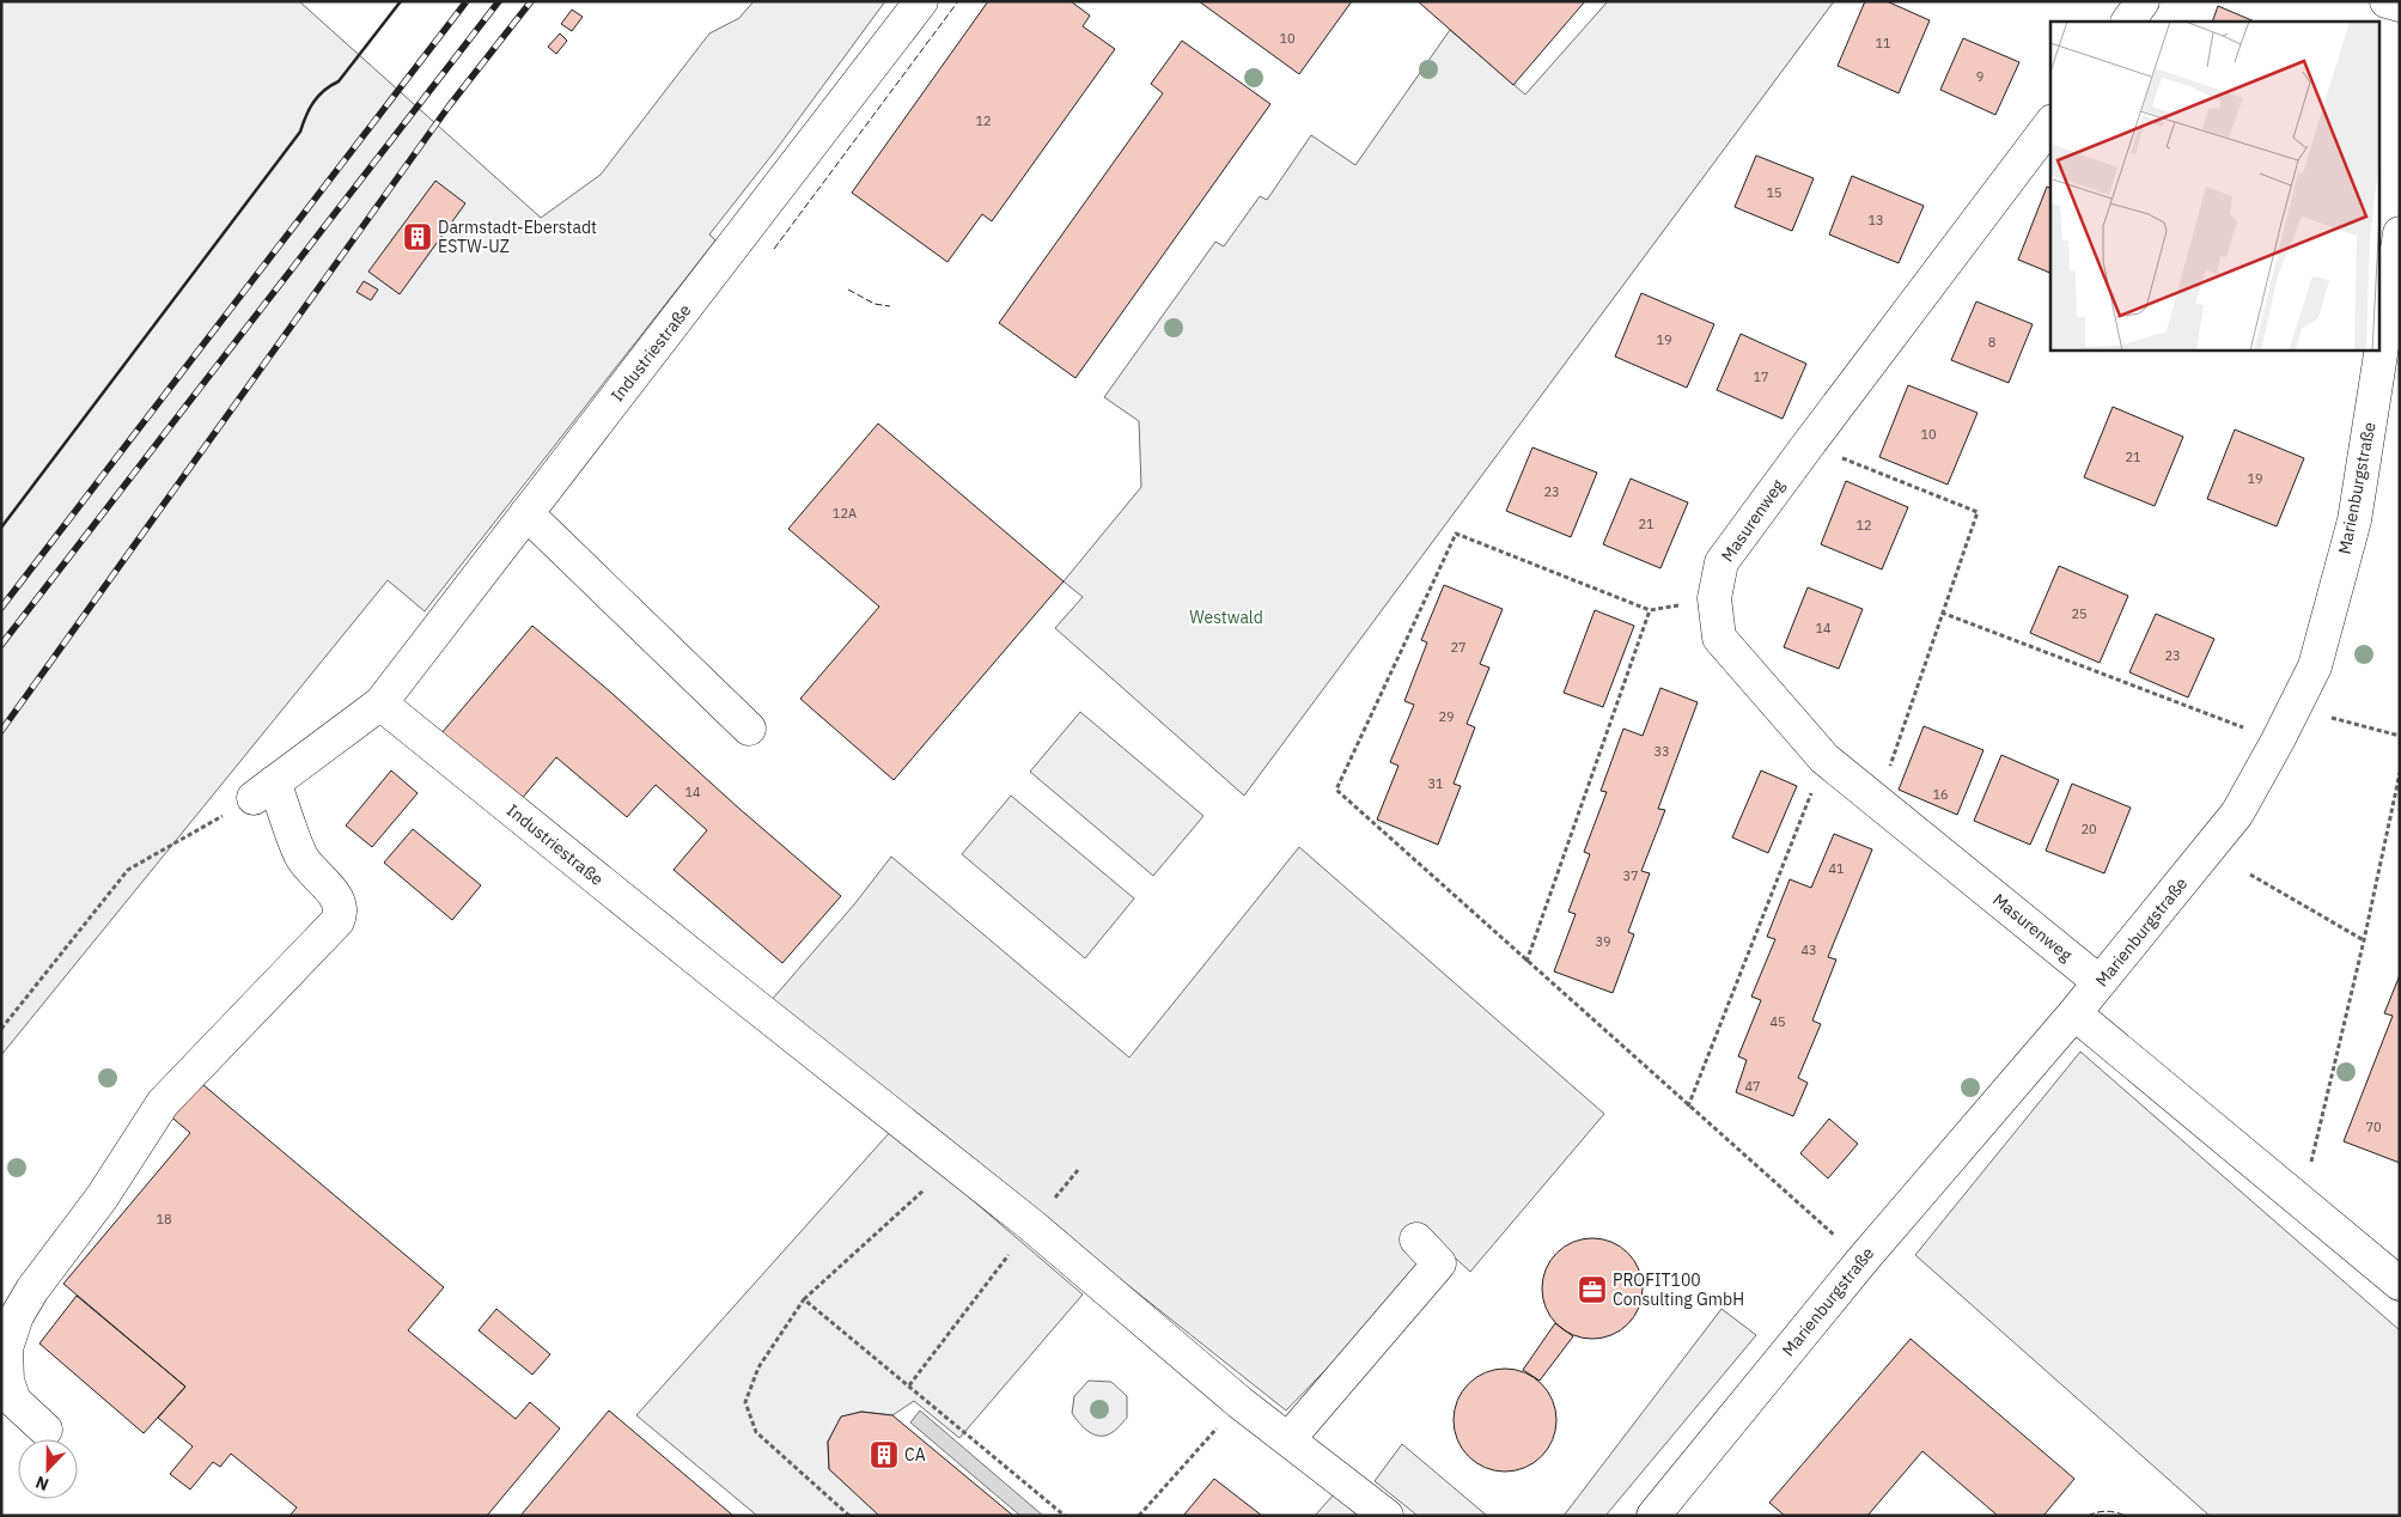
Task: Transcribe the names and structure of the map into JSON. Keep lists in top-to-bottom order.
{
  "streets": {
    "street": ["Industriestraße", "Marienburgstraße", "Masurenweg"]
  },
  "crossings": [
    ["Marienburgstraße", "Masurenweg"]
  ],
  "parks": ["Westwald"],
  "places": {
    "building": ["Darmstadt-Eberstadt ESTW-UZ", "CA"],
    "office": ["PROFIT100 Consulting GmbH"]
  },
  "house_numbers": [
    "10",
    "11",
    "9",
    "12",
    "15",
    "13",
    "19",
    "8",
    "17",
    "10",
    "21",
    "19",
    "23",
    "12A",
    "21",
    "12",
    "25",
    "14",
    "27",
    "23",
    "29",
    "33",
    "31",
    "14",
    "16",
    "20",
    "41",
    "37",
    "39",
    "43",
    "45",
    "47",
    "70",
    "18"
  ],
  "north": "bottom"
}
